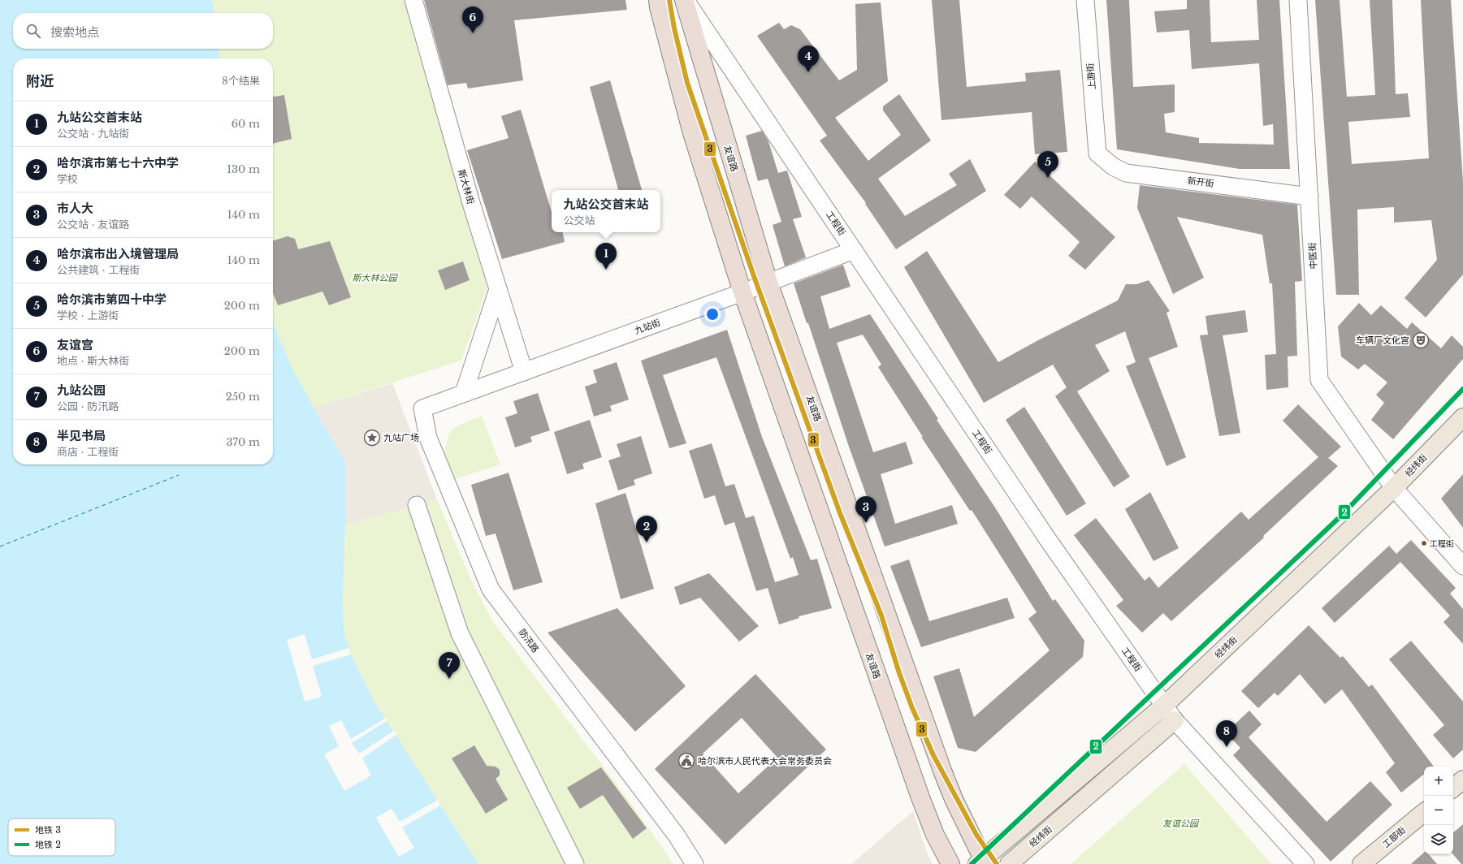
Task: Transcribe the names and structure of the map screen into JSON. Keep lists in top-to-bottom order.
{
  "streets": {
    "highway": ["友谊路"],
    "main road": ["经纬街", "工部街"],
    "street": [
      "上游街",
      "新开街",
      "斯大林街",
      "工程街",
      "中医街",
      "九站街",
      "防汛路"
    ]
  },
  "crossings": [
    ["上游街", "新开街"],
    ["友谊路", "工程街"],
    ["友谊路", "九站街"],
    ["友谊路", "经纬街"],
    ["新开街", "中医街"],
    ["斯大林街", "九站街"],
    ["工程街", "九站街"],
    ["工程街", "经纬街"],
    ["中医街", "经纬街"],
    ["九站街", "防汛路"]
  ],
  "parks": ["斯大林公园", "友谊公园"],
  "places": {
    "theatre": ["车辆厂文化宫"],
    "place": ["九站广场"],
    "other": ["工程街"],
    "public building": ["哈尔滨市人民代表大会常务委员会"]
  },
  "lines": ["metro line 3", "metro line 2"],
  "legend": ["地铁 3", "地铁 2"],
  "page": {
    "pins": [
      "6",
      "4",
      "5",
      "1",
      "3",
      "2",
      "7",
      "8"
    ],
    "search": "搜索地点",
    "heading": ["附近", "8个结果"],
    "list": [
      {
        "mark": "1",
        "name": "九站公交首末站",
        "note": "公交站 · 九站街",
        "value": "60 m"
      },
      {
        "mark": "2",
        "name": "哈尔滨市第七十六中学",
        "note": "学校",
        "value": "130 m"
      },
      {
        "mark": "3",
        "name": "市人大",
        "note": "公交站 · 友谊路",
        "value": "140 m"
      },
      {
        "mark": "4",
        "name": "哈尔滨市出入境管理局",
        "note": "公共建筑 · 工程街",
        "value": "140 m"
      },
      {
        "mark": "5",
        "name": "哈尔滨市第四十中学",
        "note": "学校 · 上游街",
        "value": "200 m"
      },
      {
        "mark": "6",
        "name": "友谊宫",
        "note": "地点 · 斯大林街",
        "value": "200 m"
      },
      {
        "mark": "7",
        "name": "九站公园",
        "note": "公园 · 防汛路",
        "value": "250 m"
      },
      {
        "mark": "8",
        "name": "半见书局",
        "note": "商店 · 工程街",
        "value": "370 m"
      }
    ],
    "popup": ["九站公交首末站", "公交站"],
    "map_buttons": ["+", "−"]
  }
}
